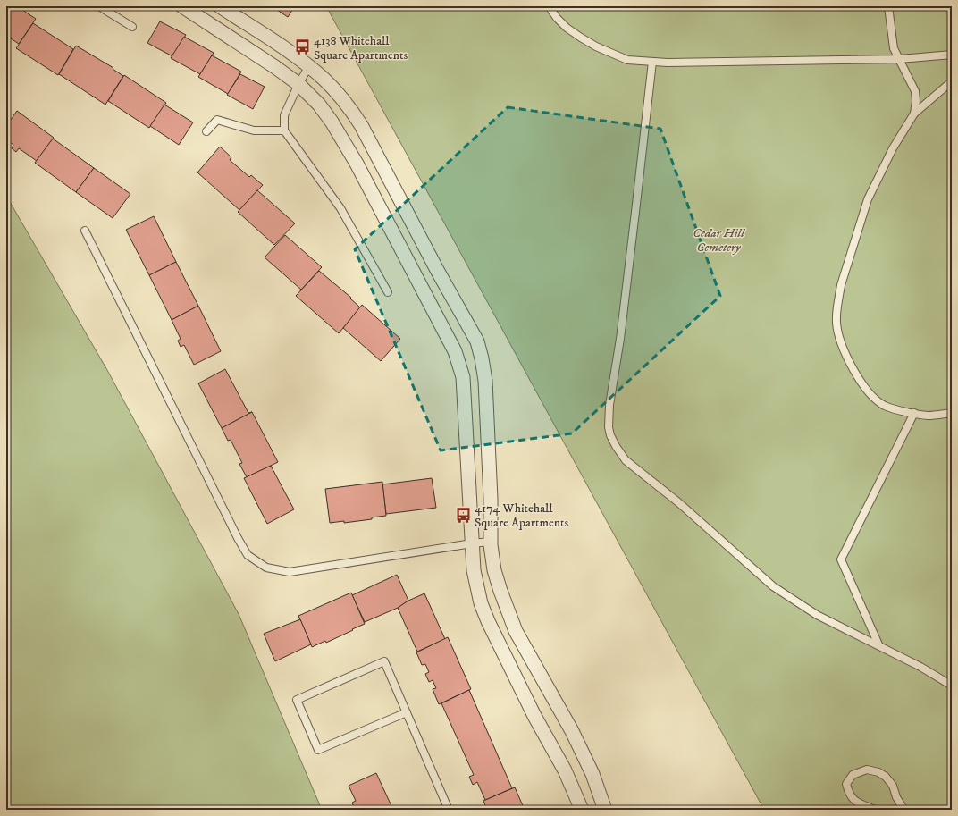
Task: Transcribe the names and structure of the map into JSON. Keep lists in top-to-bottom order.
{
  "parks": ["Cedar Hill Cemetery"],
  "places": {
    "bus stop": ["4138 Whitehall Square Apartments", "4174 Whitehall Square Apartments"]
  }
}
